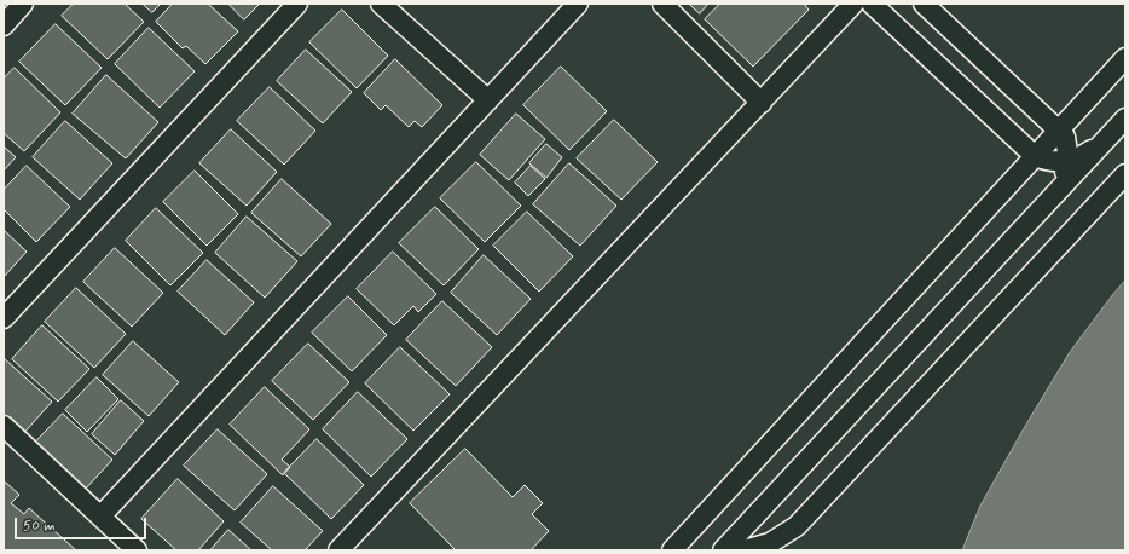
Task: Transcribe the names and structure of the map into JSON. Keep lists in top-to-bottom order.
{
  "scale_bar": "50 m"
}
